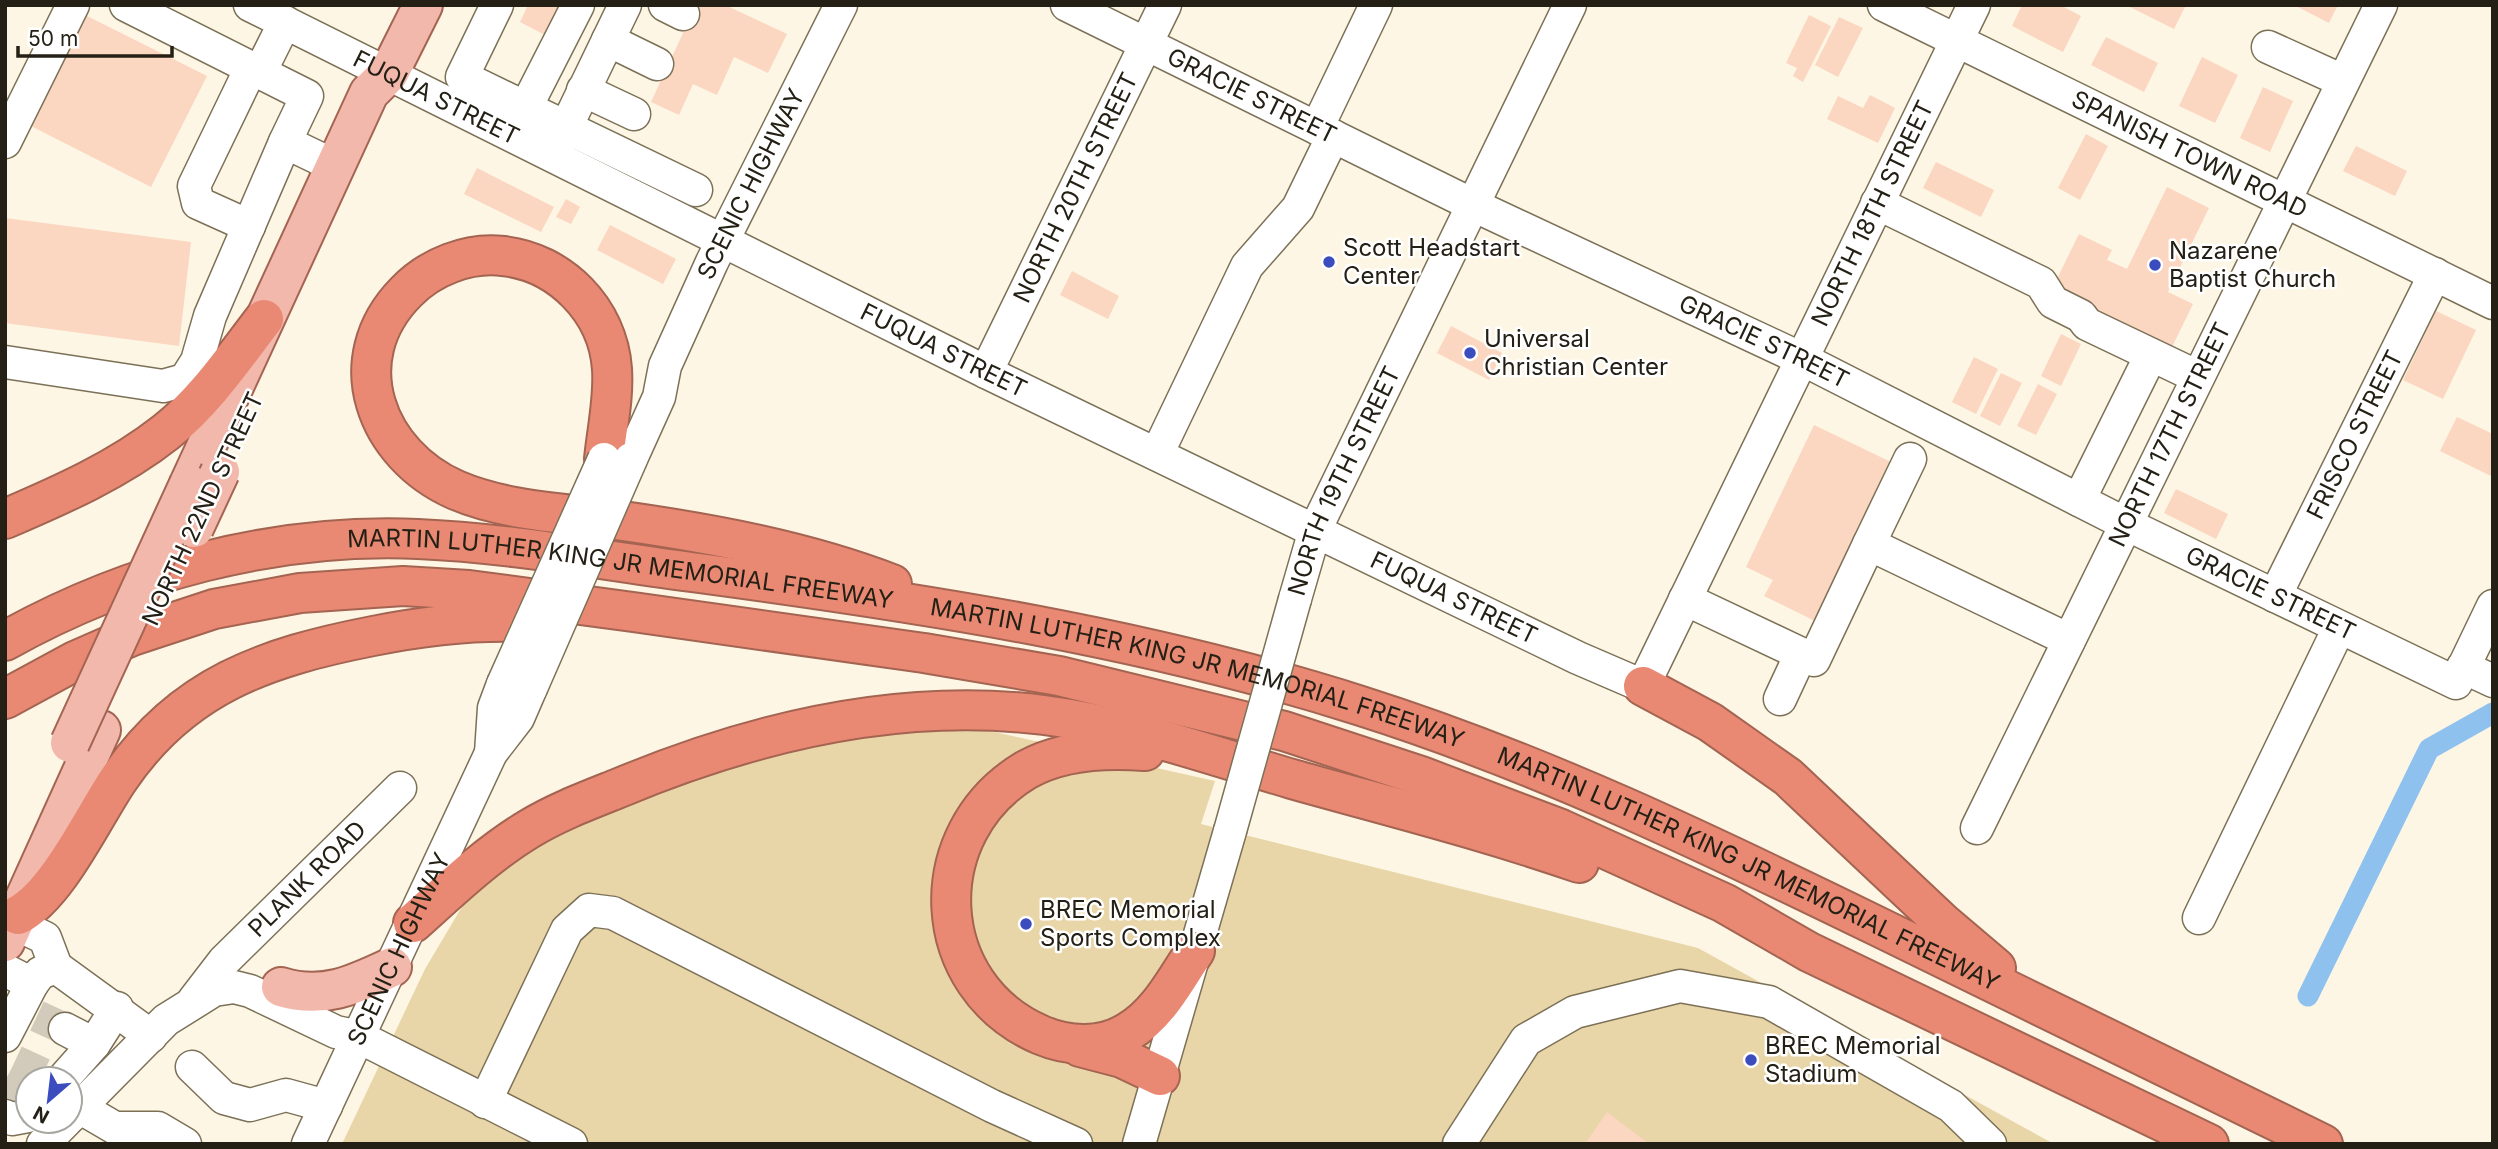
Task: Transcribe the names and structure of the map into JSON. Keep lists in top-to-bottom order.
{
  "streets": {
    "highway": ["MARTIN LUTHER KING JR MEMORIAL FREEWAY"],
    "main road": ["NORTH 22ND STREET"],
    "street": [
      "GRACIE STREET",
      "FUQUA STREET",
      "SPANISH TOWN ROAD",
      "SCENIC HIGHWAY",
      "NORTH 20TH STREET",
      "NORTH 18TH STREET",
      "NORTH 17TH STREET",
      "FRISCO STREET",
      "NORTH 19TH STREET",
      "PLANK ROAD"
    ]
  },
  "crossings": [
    ["GRACIE STREET", "NORTH 20TH STREET"],
    ["GRACIE STREET", "NORTH 18TH STREET"],
    ["GRACIE STREET", "NORTH 17TH STREET"],
    ["GRACIE STREET", "FRISCO STREET"],
    ["GRACIE STREET", "NORTH 19TH STREET"],
    ["FUQUA STREET", "SCENIC HIGHWAY"],
    ["FUQUA STREET", "NORTH 20TH STREET"],
    ["FUQUA STREET", "NORTH 18TH STREET"],
    ["FUQUA STREET", "NORTH 19TH STREET"],
    ["FUQUA STREET", "NORTH 22ND STREET"],
    ["SPANISH TOWN ROAD", "NORTH 18TH STREET"],
    ["SPANISH TOWN ROAD", "NORTH 17TH STREET"],
    ["SPANISH TOWN ROAD", "FRISCO STREET"],
    ["SCENIC HIGHWAY", "PLANK ROAD"]
  ],
  "places": [
    "Scott Headstart Center",
    "Nazarene Baptist Church",
    "Universal Christian Center",
    "BREC Memorial Sports Complex",
    "BREC Memorial Stadium"
  ],
  "scale_bar": "50 m",
  "north": "bottom left"
}
